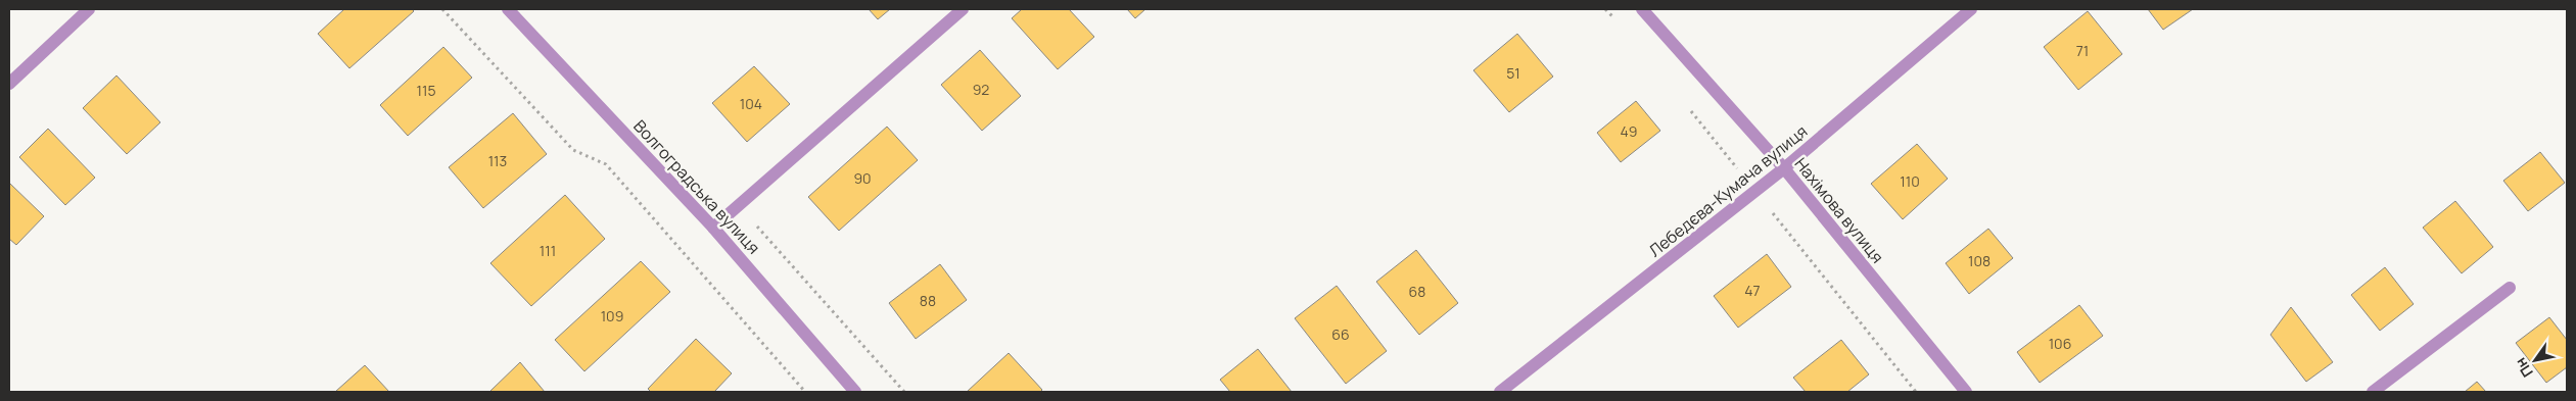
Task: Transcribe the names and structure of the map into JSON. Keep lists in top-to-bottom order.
{
  "streets": {
    "street": ["Волгоградська вулиця", "Лебедєва-Кумача вулиця", "Нахімова вулиця"]
  },
  "crossings": [
    ["Лебедєва-Кумача вулиця", "Нахімова вулиця"]
  ],
  "house_numbers": [
    "71",
    "51",
    "92",
    "115",
    "104",
    "49",
    "113",
    "90",
    "110",
    "111",
    "108",
    "47",
    "68",
    "88",
    "109",
    "66",
    "106"
  ],
  "north": "bottom left"
}
